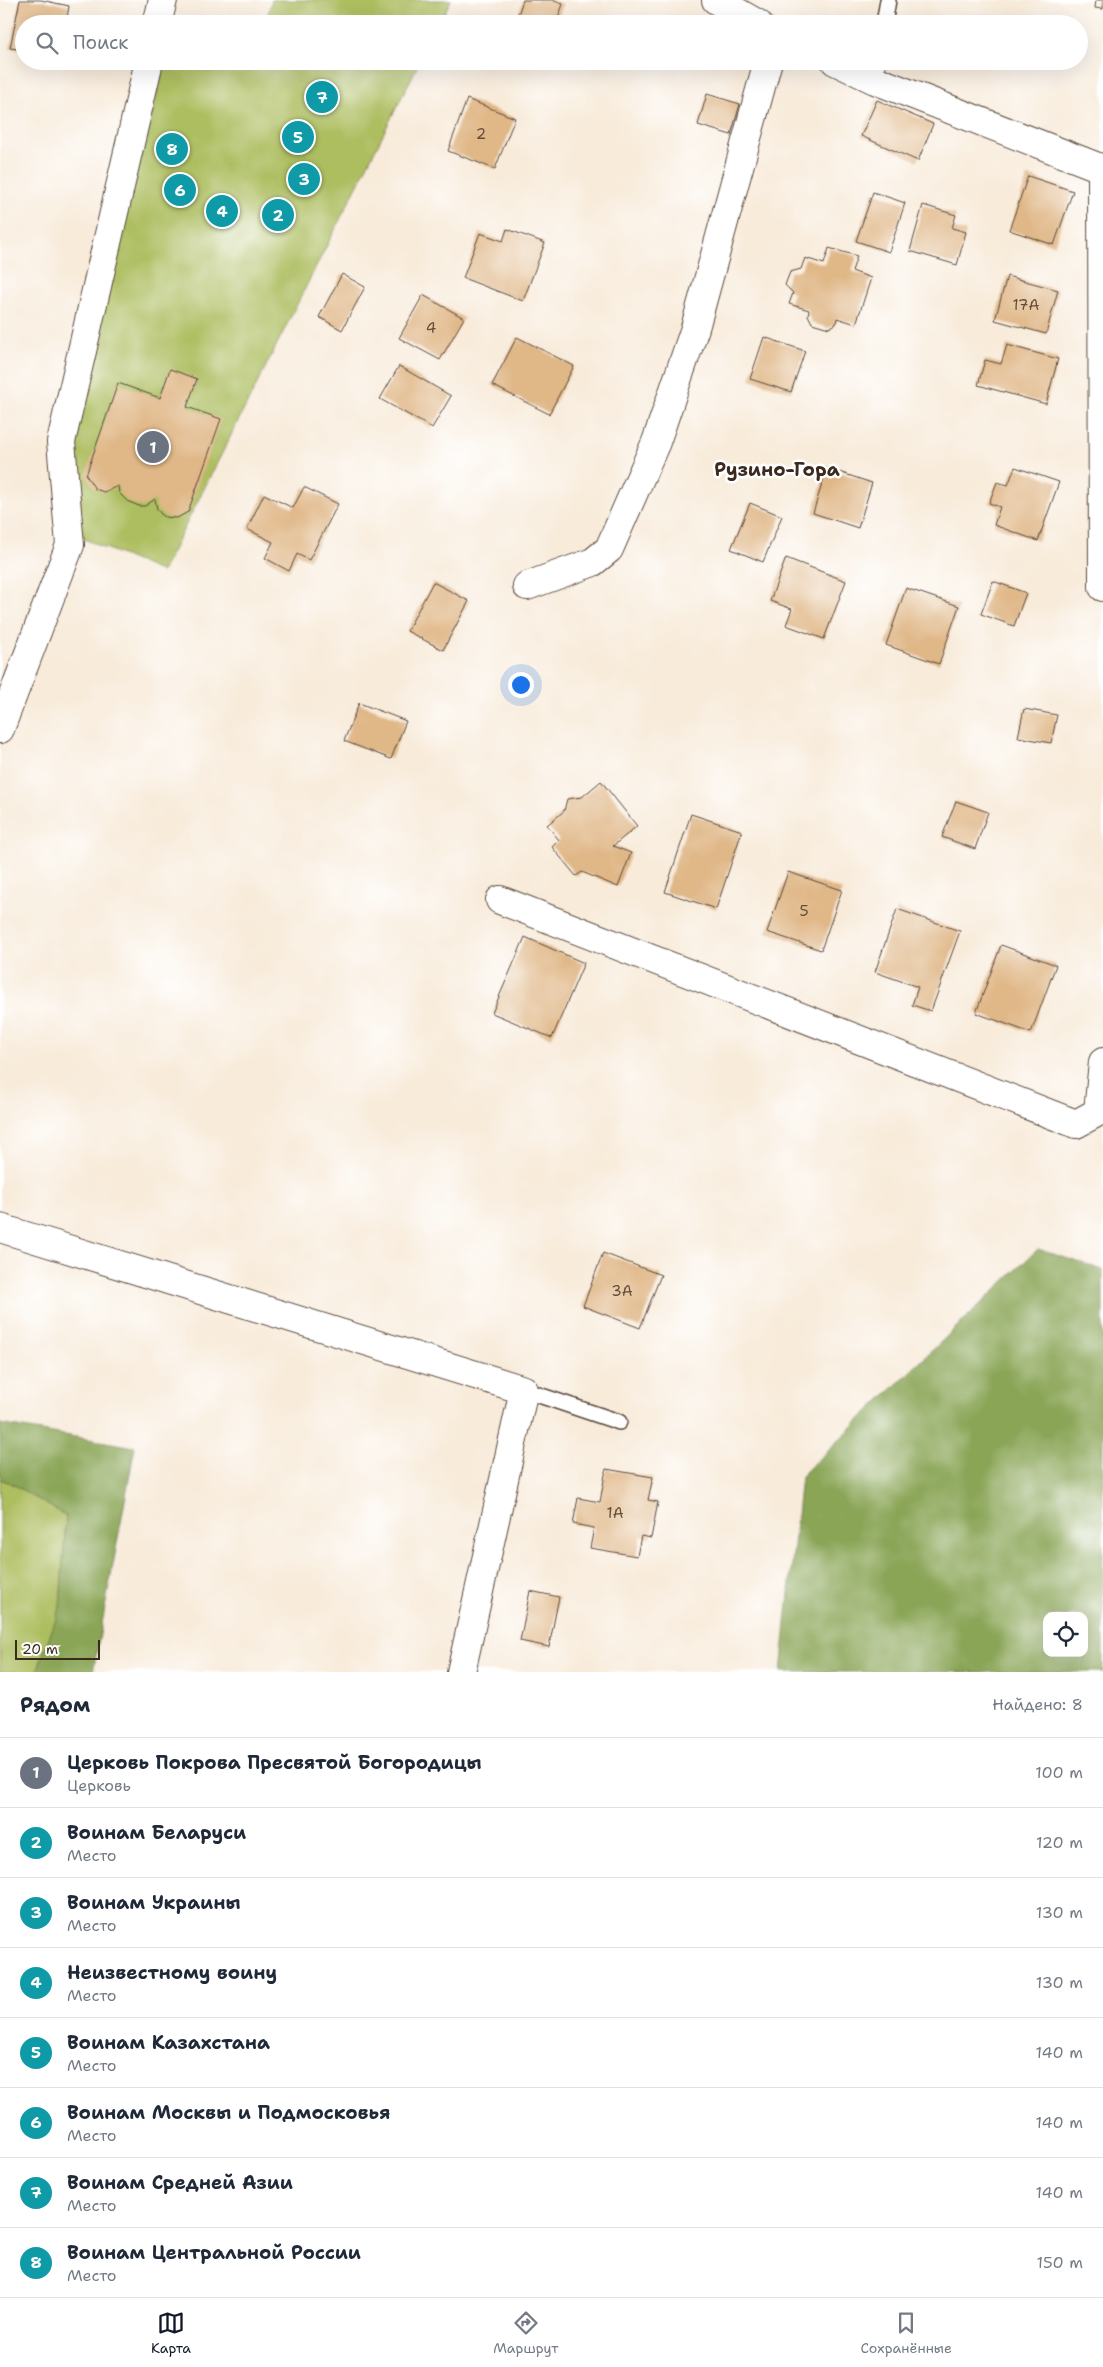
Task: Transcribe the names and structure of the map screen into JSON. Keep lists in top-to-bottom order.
{
  "districts": ["Рузино-Гора"],
  "house_numbers": [
    "2",
    "17А",
    "4",
    "5",
    "3А",
    "1А"
  ],
  "scale_bar": "20 m",
  "page": {
    "search": "Поиск",
    "pins": [
      "7",
      "5",
      "8",
      "3",
      "6",
      "4",
      "2",
      "1"
    ],
    "scale": "20 m",
    "heading": ["Рядом", "Найдено: 8"],
    "list": [
      {
        "mark": "1",
        "name": "Церковь Покрова Пресвятой Богородицы",
        "note": "Церковь",
        "value": "100 m"
      },
      {
        "mark": "2",
        "name": "Воинам Беларуси",
        "note": "Место",
        "value": "120 m"
      },
      {
        "mark": "3",
        "name": "Воинам Украины",
        "note": "Место",
        "value": "130 m"
      },
      {
        "mark": "4",
        "name": "Неизвестному воину",
        "note": "Место",
        "value": "130 m"
      },
      {
        "mark": "5",
        "name": "Воинам Казахстана",
        "note": "Место",
        "value": "140 m"
      },
      {
        "mark": "6",
        "name": "Воинам Москвы и Подмосковья",
        "note": "Место",
        "value": "140 m"
      },
      {
        "mark": "7",
        "name": "Воинам Средней Азии",
        "note": "Место",
        "value": "140 m"
      },
      {
        "mark": "8",
        "name": "Воинам Центральной России",
        "note": "Место",
        "value": "150 m"
      }
    ],
    "nav": ["Карта", "Маршрут", "Сохранённые"]
  }
}
